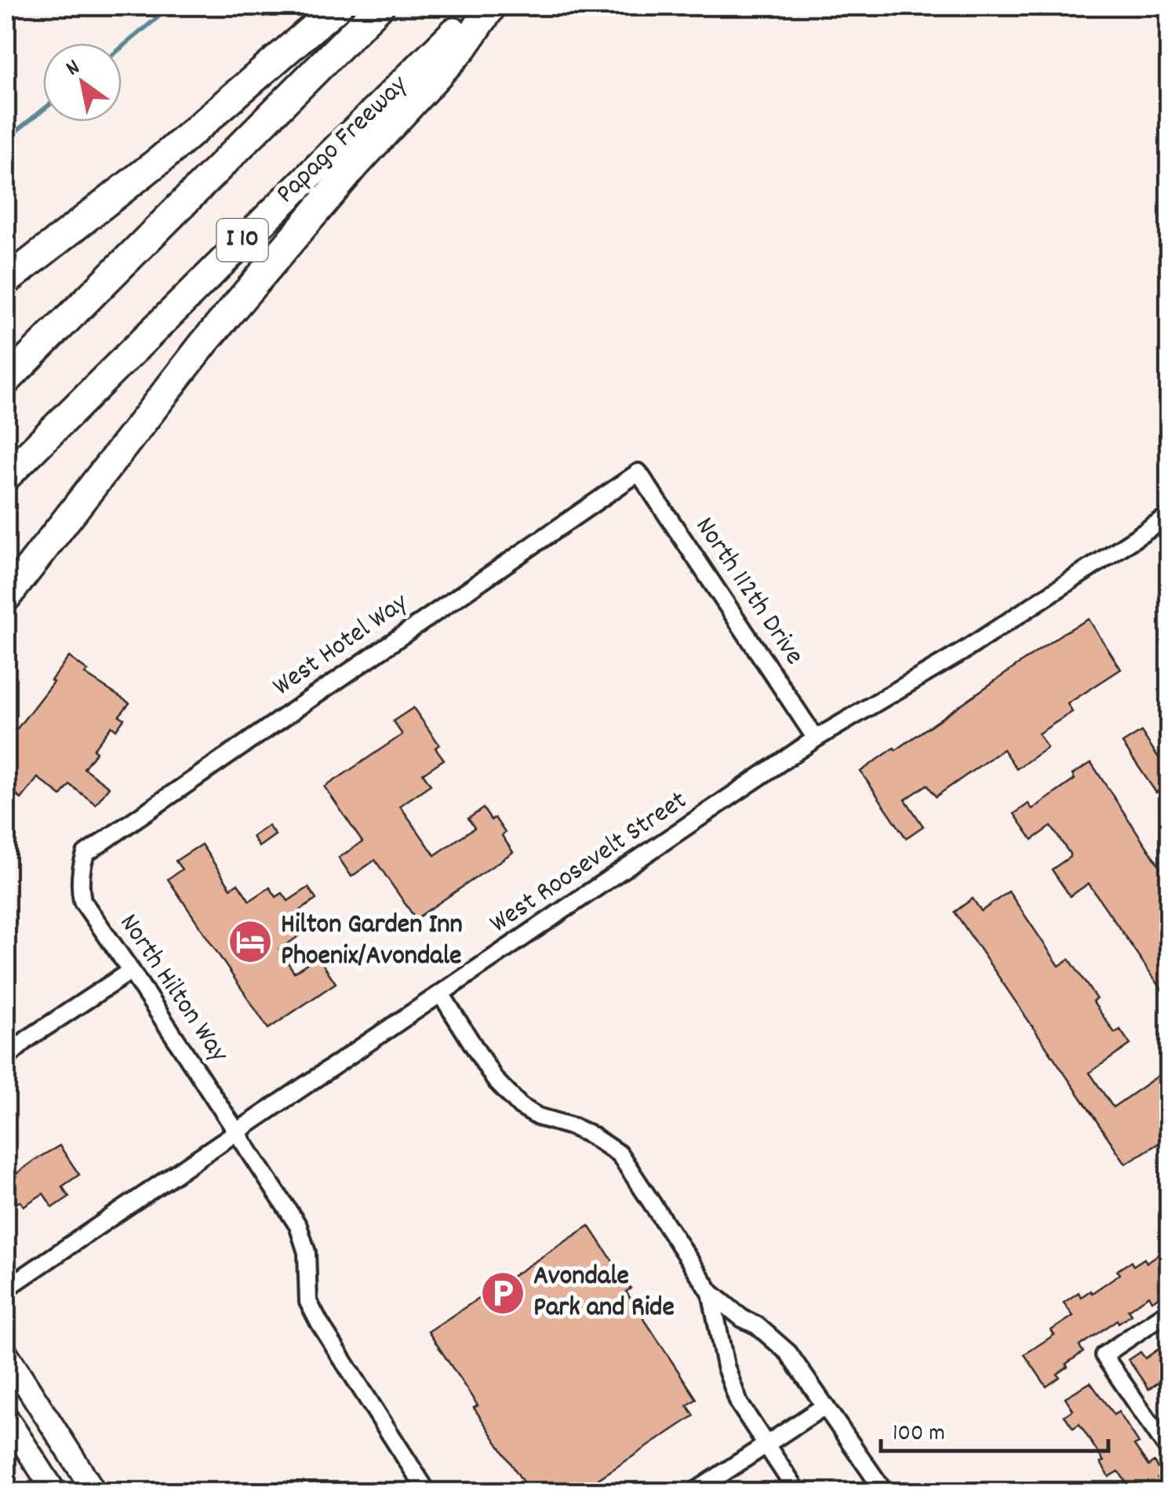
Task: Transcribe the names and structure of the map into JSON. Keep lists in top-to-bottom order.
{
  "streets": {
    "highway": ["Papago Freeway", "I 10"],
    "street": [
      "North 112th Drive",
      "West Hotel Way",
      "West Roosevelt Street",
      "North Hilton Way"
    ]
  },
  "crossings": [
    ["North 112th Drive", "West Hotel Way"],
    ["North 112th Drive", "West Roosevelt Street"],
    ["West Hotel Way", "North Hilton Way"],
    ["West Roosevelt Street", "North Hilton Way"]
  ],
  "places": {
    "hotel": ["Hilton Garden Inn Phoenix/Avondale"],
    "parking": ["Avondale Park and Ride"]
  },
  "scale_bar": "100 m",
  "north": "top left"
}
